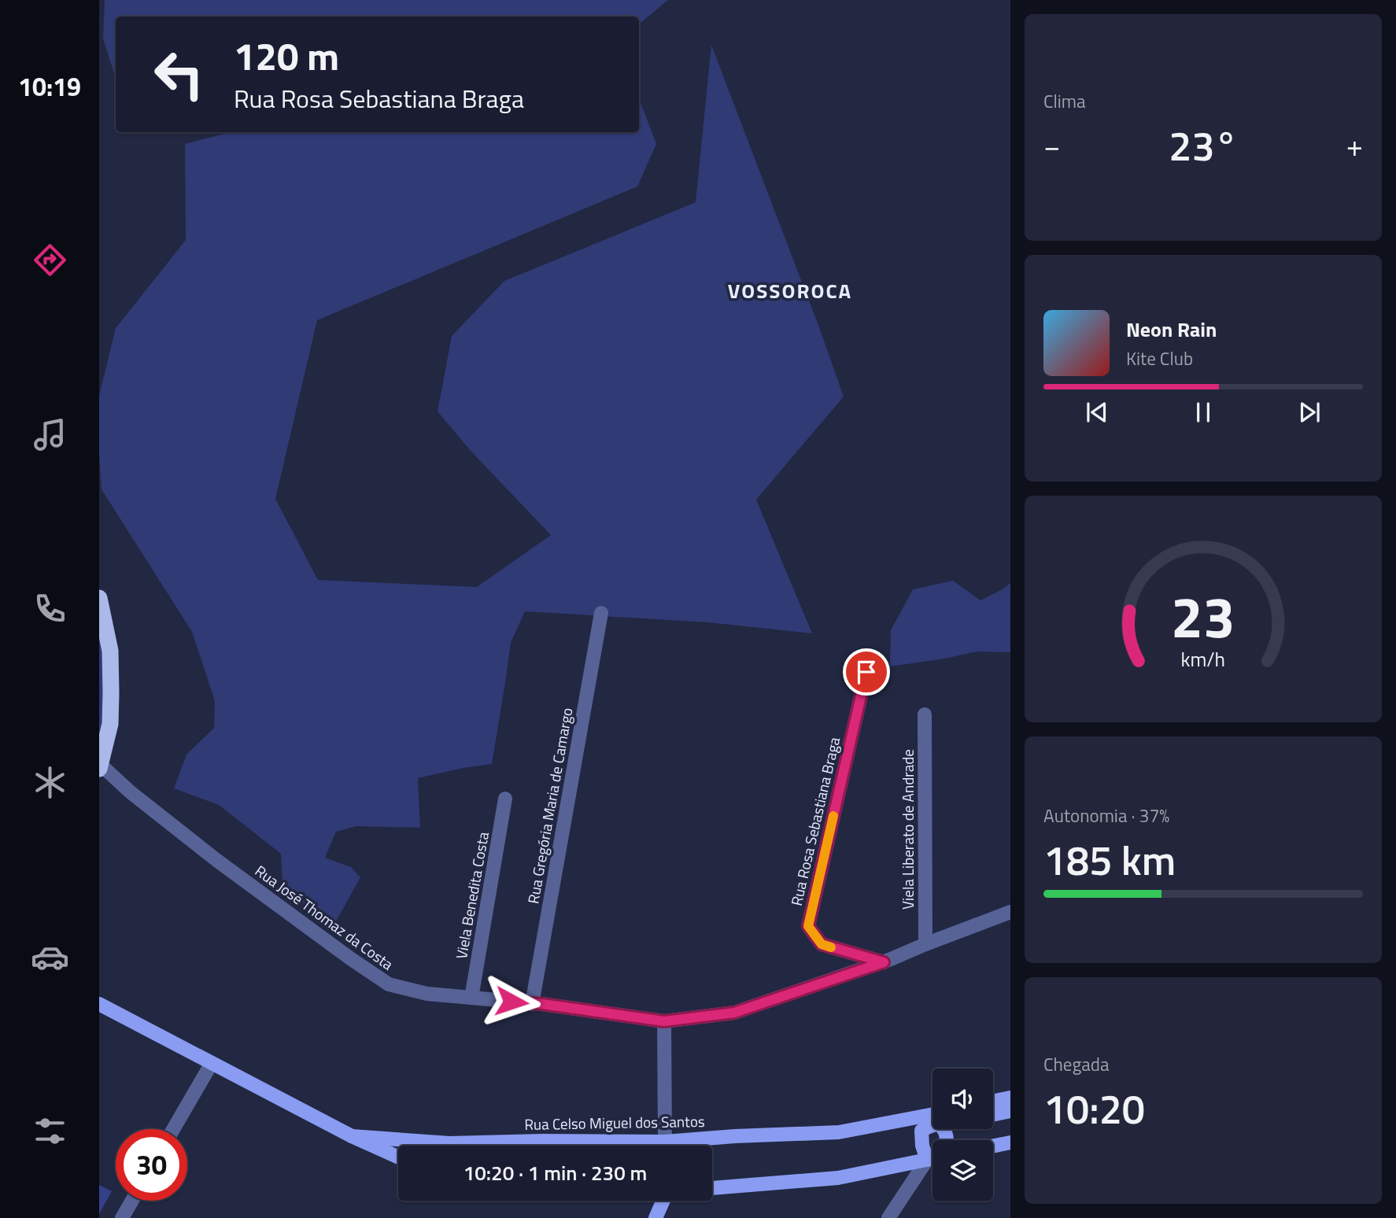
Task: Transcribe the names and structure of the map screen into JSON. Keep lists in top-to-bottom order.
{
  "streets": {
    "main road": ["Rua Celso Miguel dos Santos"],
    "street": [
      "Rua Gregória Maria de Camargo",
      "Rua Rosa Sebastiana Braga",
      "Viela Liberato de Andrade",
      "Viela Benedita Costa",
      "Rua José Thomaz da Costa"
    ]
  },
  "crossings": [
    ["Rua Gregória Maria de Camargo", "Rua José Thomaz da Costa"],
    ["Rua Rosa Sebastiana Braga", "Rua José Thomaz da Costa"],
    ["Viela Liberato de Andrade", "Rua José Thomaz da Costa"],
    ["Viela Benedita Costa", "Rua José Thomaz da Costa"]
  ],
  "districts": ["VOSSOROCA"],
  "page": {
    "tabs": "10:19",
    "tile": [
      "Clima",
      ["Autonomia · 37%", "185 km"],
      ["Chegada", "10:20"]
    ],
    "turn": ["120 m", "Rua Rosa Sebastiana Braga"],
    "heat": ["−", "23°", "+"],
    "song": ["Neon Rain", "Kite Club"],
    "limit": "30",
    "trip": "10:20 · 1 min · 230 m",
    "gauge": ["23", "km/h"]
  }
}
